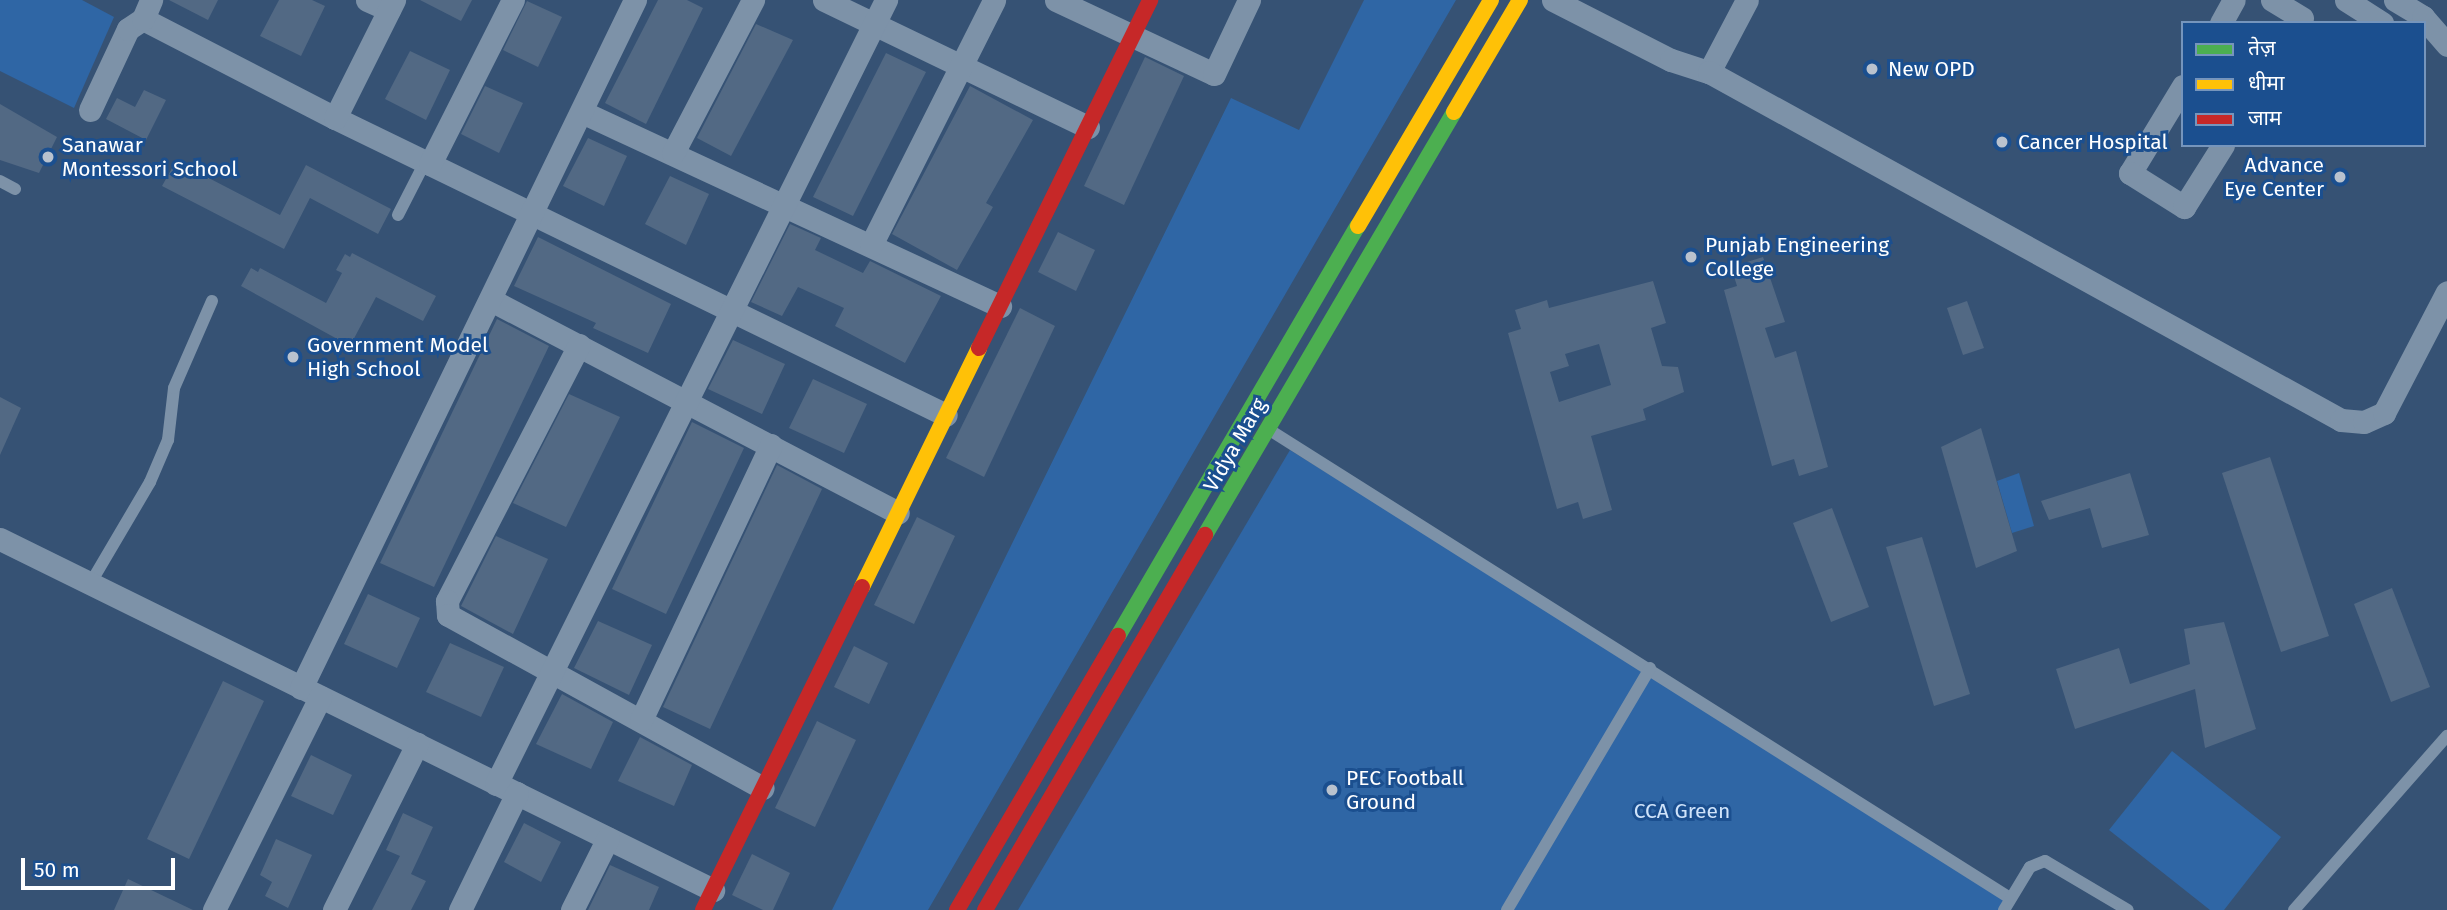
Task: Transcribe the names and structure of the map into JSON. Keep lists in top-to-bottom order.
{
  "streets": {
    "main road": ["Vidya Marg"]
  },
  "parks": ["CCA Green"],
  "places": [
    "New OPD",
    "Cancer Hospital",
    "Sanawar Montessori School",
    "Advance Eye Center",
    "Punjab Engineering College",
    "Government Model High School",
    "PEC Football Ground"
  ],
  "legend": ["तेज़", "धीमा", "जाम"],
  "scale_bar": "50 m"
}
